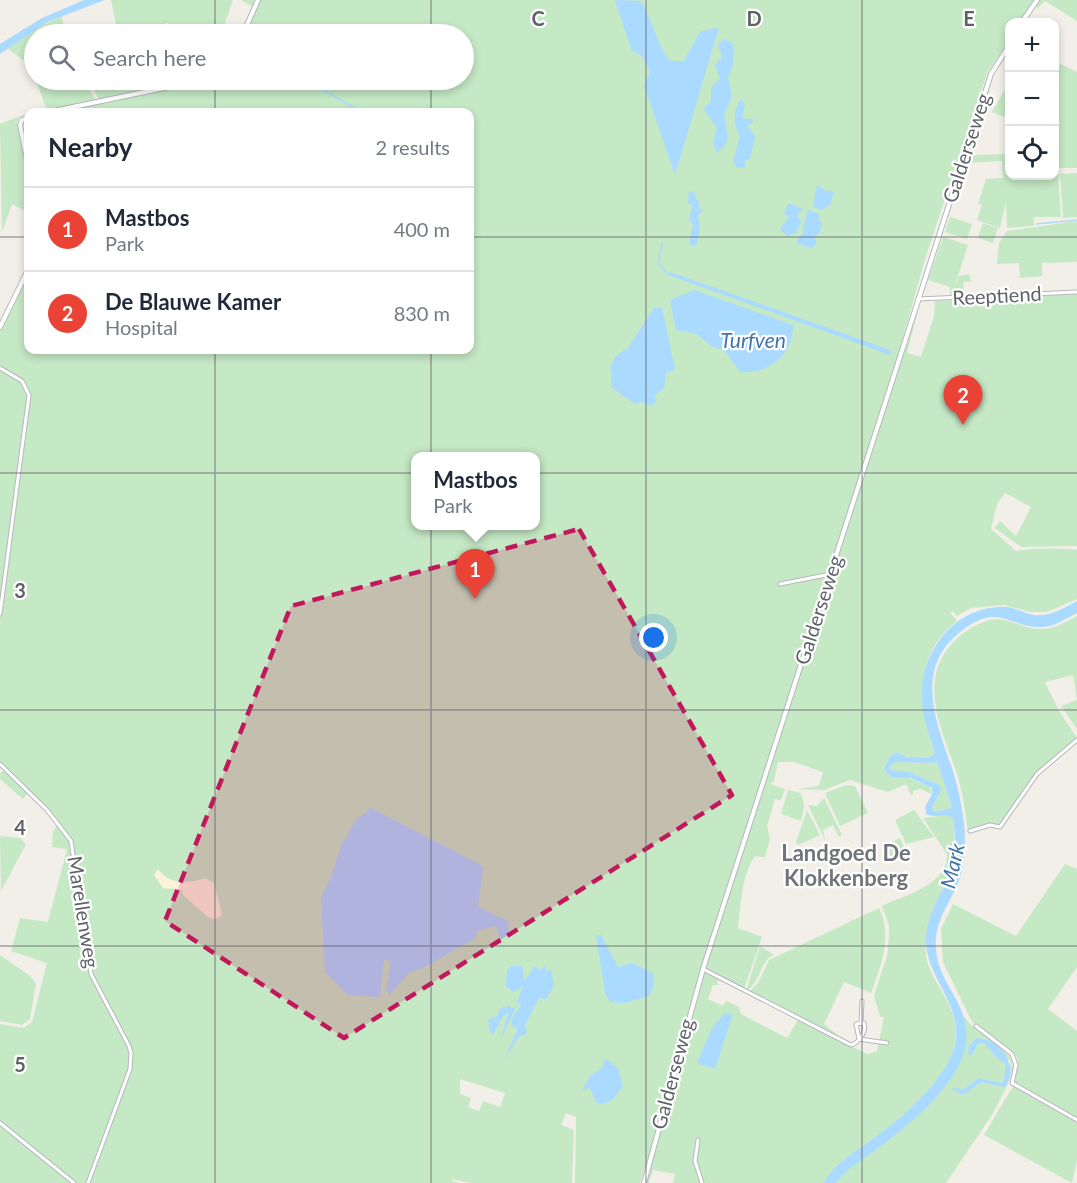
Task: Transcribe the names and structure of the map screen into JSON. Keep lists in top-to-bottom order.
{
  "streets": {
    "street": ["Galderseweg", "Reeptiend", "Marellenweg"]
  },
  "crossings": [
    ["Galderseweg", "Reeptiend"]
  ],
  "districts": ["Landgoed De Klokkenberg"],
  "water": ["Turfven", "Mark"],
  "page": {
    "map_buttons": ["+", "−"],
    "search": "Search here",
    "heading": ["Nearby", "2 results"],
    "list": [
      {
        "mark": "1",
        "name": "Mastbos",
        "note": "Park",
        "value": "400 m"
      },
      {
        "mark": "2",
        "name": "De Blauwe Kamer",
        "note": "Hospital",
        "value": "830 m"
      }
    ],
    "pins": ["2", "1"],
    "popup": ["Mastbos", "Park"]
  },
  "grid": {
    "columns": ["C", "D", "E"],
    "rows": ["3", "4", "5"]
  }
}
